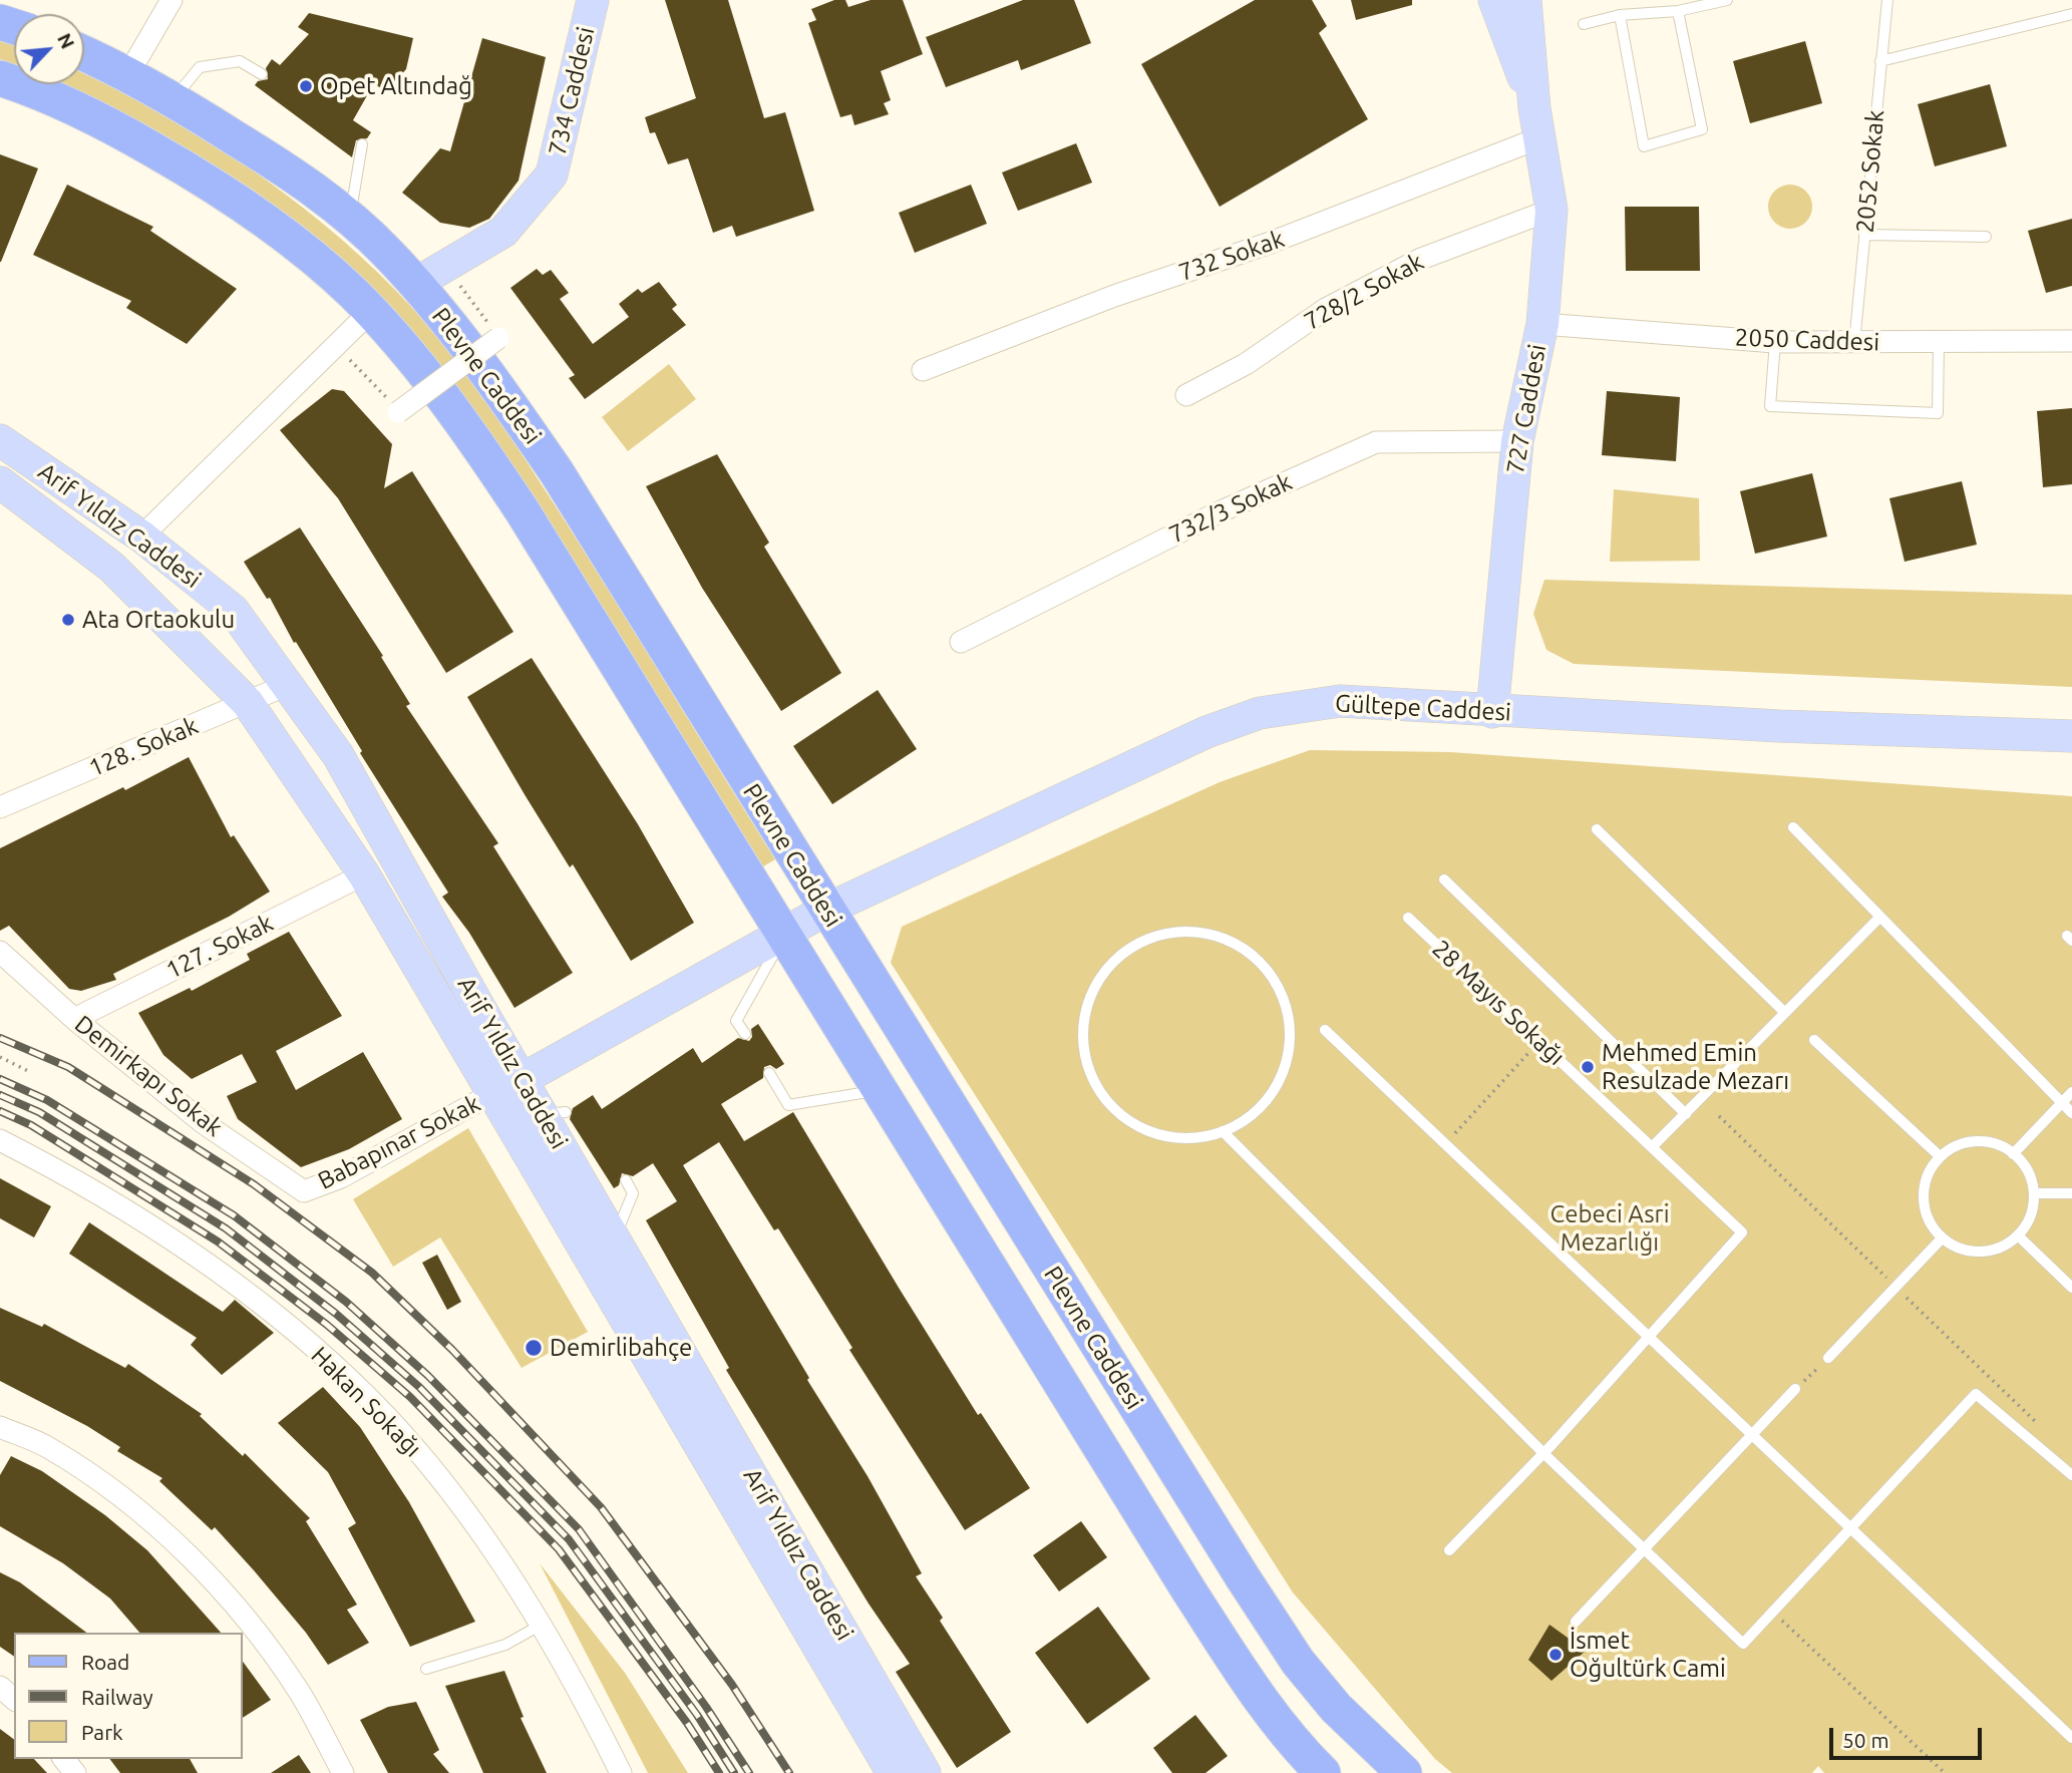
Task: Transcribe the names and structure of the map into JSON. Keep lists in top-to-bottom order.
{
  "streets": {
    "main road": [
      "734 Caddesi",
      "Plevne Caddesi",
      "727 Caddesi",
      "Arif Yıldız Caddesi",
      "Gültepe Caddesi"
    ],
    "street": [
      "732 Sokak",
      "728/2 Sokak",
      "2050 Caddesi",
      "732/3 Sokak",
      "128. Sokak",
      "127. Sokak",
      "Demirkapı Sokak",
      "Babapınar Sokak",
      "Hakan Sokağı"
    ],
    "lane": ["2052 Sokak", "28 Mayıs Sokağı"]
  },
  "crossings": [
    ["734 Caddesi", "Plevne Caddesi"],
    ["2052 Sokak", "2050 Caddesi"],
    ["732 Sokak", "727 Caddesi"],
    ["728/2 Sokak", "727 Caddesi"],
    ["2050 Caddesi", "727 Caddesi"],
    ["Plevne Caddesi", "Gültepe Caddesi"],
    ["727 Caddesi", "732/3 Sokak"],
    ["727 Caddesi", "Gültepe Caddesi"],
    ["Arif Yıldız Caddesi", "Gültepe Caddesi"],
    ["Arif Yıldız Caddesi", "128. Sokak"],
    ["Arif Yıldız Caddesi", "127. Sokak"],
    ["Arif Yıldız Caddesi", "Babapınar Sokak"],
    ["127. Sokak", "Demirkapı Sokak"],
    ["Demirkapı Sokak", "Babapınar Sokak"]
  ],
  "parks": ["Cebeci Asri Mezarlığı"],
  "places": [
    "Opet Altındağ",
    "Ata Ortaokulu",
    "Mehmed Emin Resulzade Mezarı",
    "Demirlibahçe",
    "İsmet Oğultürk Cami"
  ],
  "legend": ["Road", "Railway", "Park"],
  "scale_bar": "50 m",
  "north": "top right"
}
